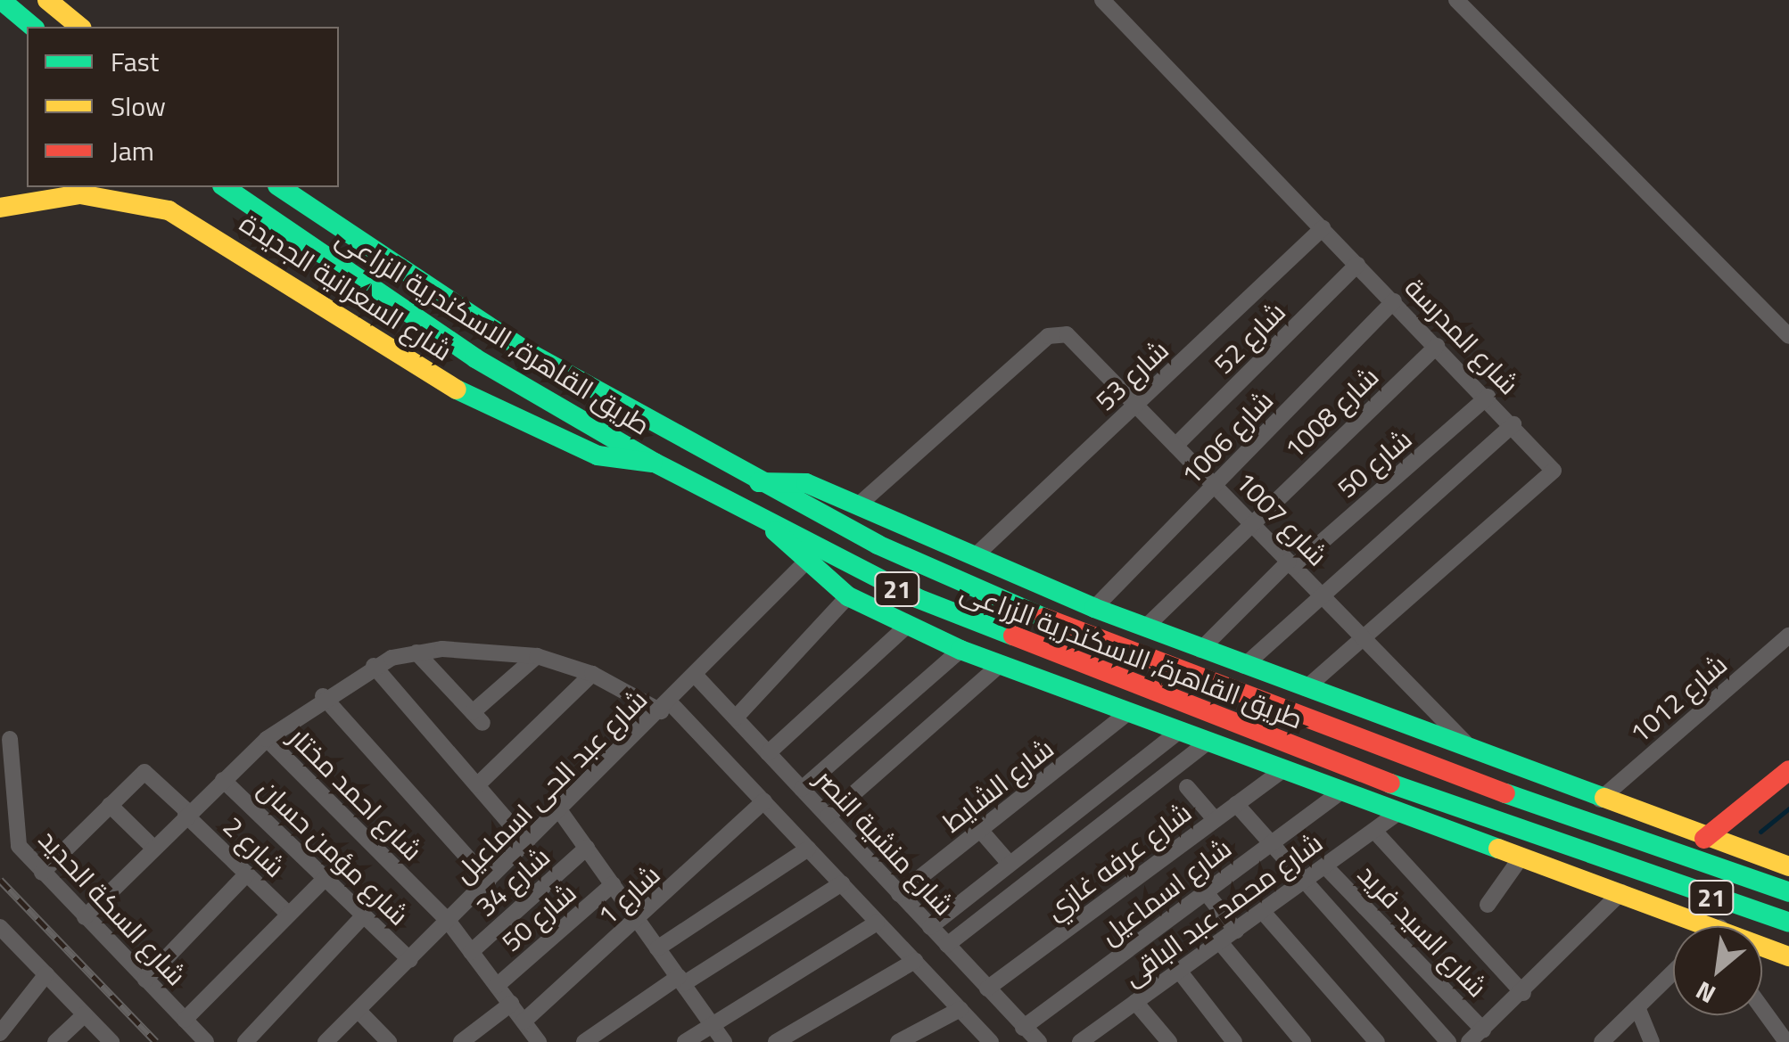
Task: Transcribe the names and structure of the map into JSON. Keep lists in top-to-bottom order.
{
  "streets": {
    "main road": ["شارع السعرانية الجديدة", "طريق القاهرة, الاسكندرية الزراعى", "21"],
    "street": [
      "شارع المدرسة",
      "شارع 52",
      "شارع 53",
      "شارع 1008",
      "شارع 1006",
      "شارع 50",
      "شارع 1007",
      "شارع 1012",
      "شارع الشايط",
      "شارع عبد الحى اسماعيل",
      "شارع احمد مختار",
      "شارع منشية النصر",
      "شارع 2",
      "شارع مؤمن حسان",
      "شارع عرفه غازي",
      "شارع 34",
      "شارع اسماعيل",
      "شارع 1",
      "شارع السكة الحديد",
      "شارع محمد عبد الباقى",
      "شارع السيد فريد"
    ]
  },
  "crossings": [
    ["شارع السعرانية الجديدة", "طريق القاهرة, الاسكندرية الزراعى"],
    ["شارع المدرسة", "شارع 52"],
    ["شارع المدرسة", "شارع 53"],
    ["شارع المدرسة", "شارع 1008"],
    ["شارع المدرسة", "شارع 1006"],
    ["شارع المدرسة", "شارع 50"],
    ["شارع المدرسة", "شارع 1007"],
    ["شارع 52", "شارع 1007"],
    ["شارع 53", "شارع 1007"],
    ["شارع 1008", "شارع 1007"],
    ["شارع 1006", "شارع 1007"],
    ["شارع 50", "شارع 1007"],
    ["شارع 50", "شارع احمد مختار"],
    ["شارع الشايط", "شارع منشية النصر"],
    ["شارع عبد الحى اسماعيل", "شارع احمد مختار"],
    ["شارع عبد الحى اسماعيل", "شارع منشية النصر"],
    ["شارع عبد الحى اسماعيل", "شارع مؤمن حسان"],
    ["شارع احمد مختار", "شارع 34"],
    ["شارع احمد مختار", "شارع 1"],
    ["شارع منشية النصر", "شارع عرفه غازي"],
    ["شارع منشية النصر", "شارع اسماعيل"],
    ["شارع محمد عبد الباقى", "شارع السيد فريد"]
  ],
  "legend": ["Fast", "Slow", "Jam"],
  "north": "bottom left"
}
